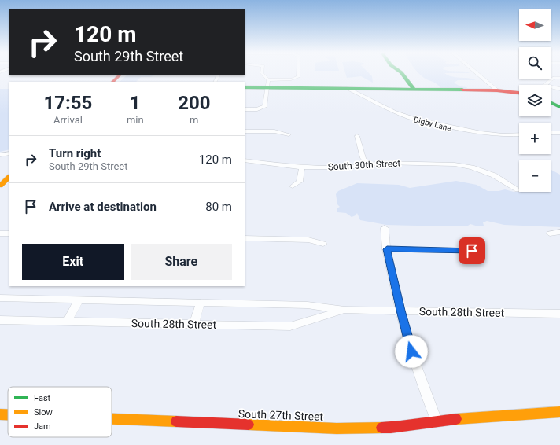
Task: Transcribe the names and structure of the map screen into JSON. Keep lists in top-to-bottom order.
{
  "streets": {
    "street": [
      "Digby Lane",
      "South 30th Street",
      "South 28th Street",
      "South 27th Street"
    ]
  },
  "legend": ["Fast", "Slow", "Jam"],
  "north": "left",
  "page": {
    "map_buttons": ["+", "−"],
    "turn": ["120 m", "South 29th Street"],
    "eta": [
      "17:55",
      "Arrival",
      "1",
      "min",
      "200",
      "m"
    ],
    "list": [
      {
        "name": "Turn right",
        "note": "South 29th Street",
        "value": "120 m"
      },
      {
        "name": "Arrive at destination",
        "value": "80 m"
      }
    ],
    "buttons": ["Exit", "Share"]
  }
}
